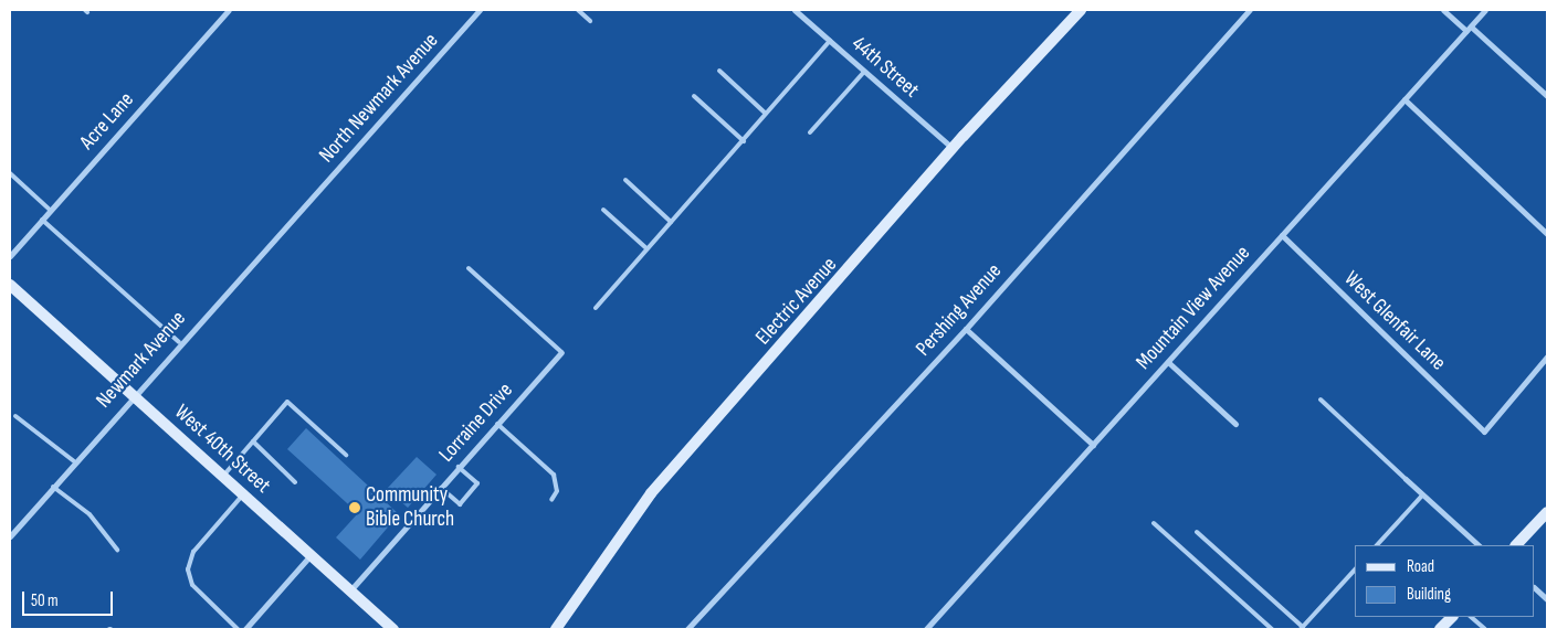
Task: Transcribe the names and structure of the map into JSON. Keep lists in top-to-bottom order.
{
  "streets": {
    "main road": ["Electric Avenue", "West 40th Street"],
    "street": [
      "44th Street",
      "North Newmark Avenue",
      "Acre Lane",
      "Mountain View Avenue",
      "Pershing Avenue",
      "West Glenfair Lane",
      "Newmark Avenue",
      "Lorraine Drive"
    ]
  },
  "crossings": [
    ["44th Street", "Electric Avenue"],
    ["North Newmark Avenue", "Newmark Avenue"],
    ["Mountain View Avenue", "West Glenfair Lane"],
    ["Newmark Avenue", "West 40th Street"],
    ["Lorraine Drive", "West 40th Street"]
  ],
  "places": ["Community Bible Church"],
  "legend": ["Road", "Building"],
  "scale_bar": "50 m"
}
